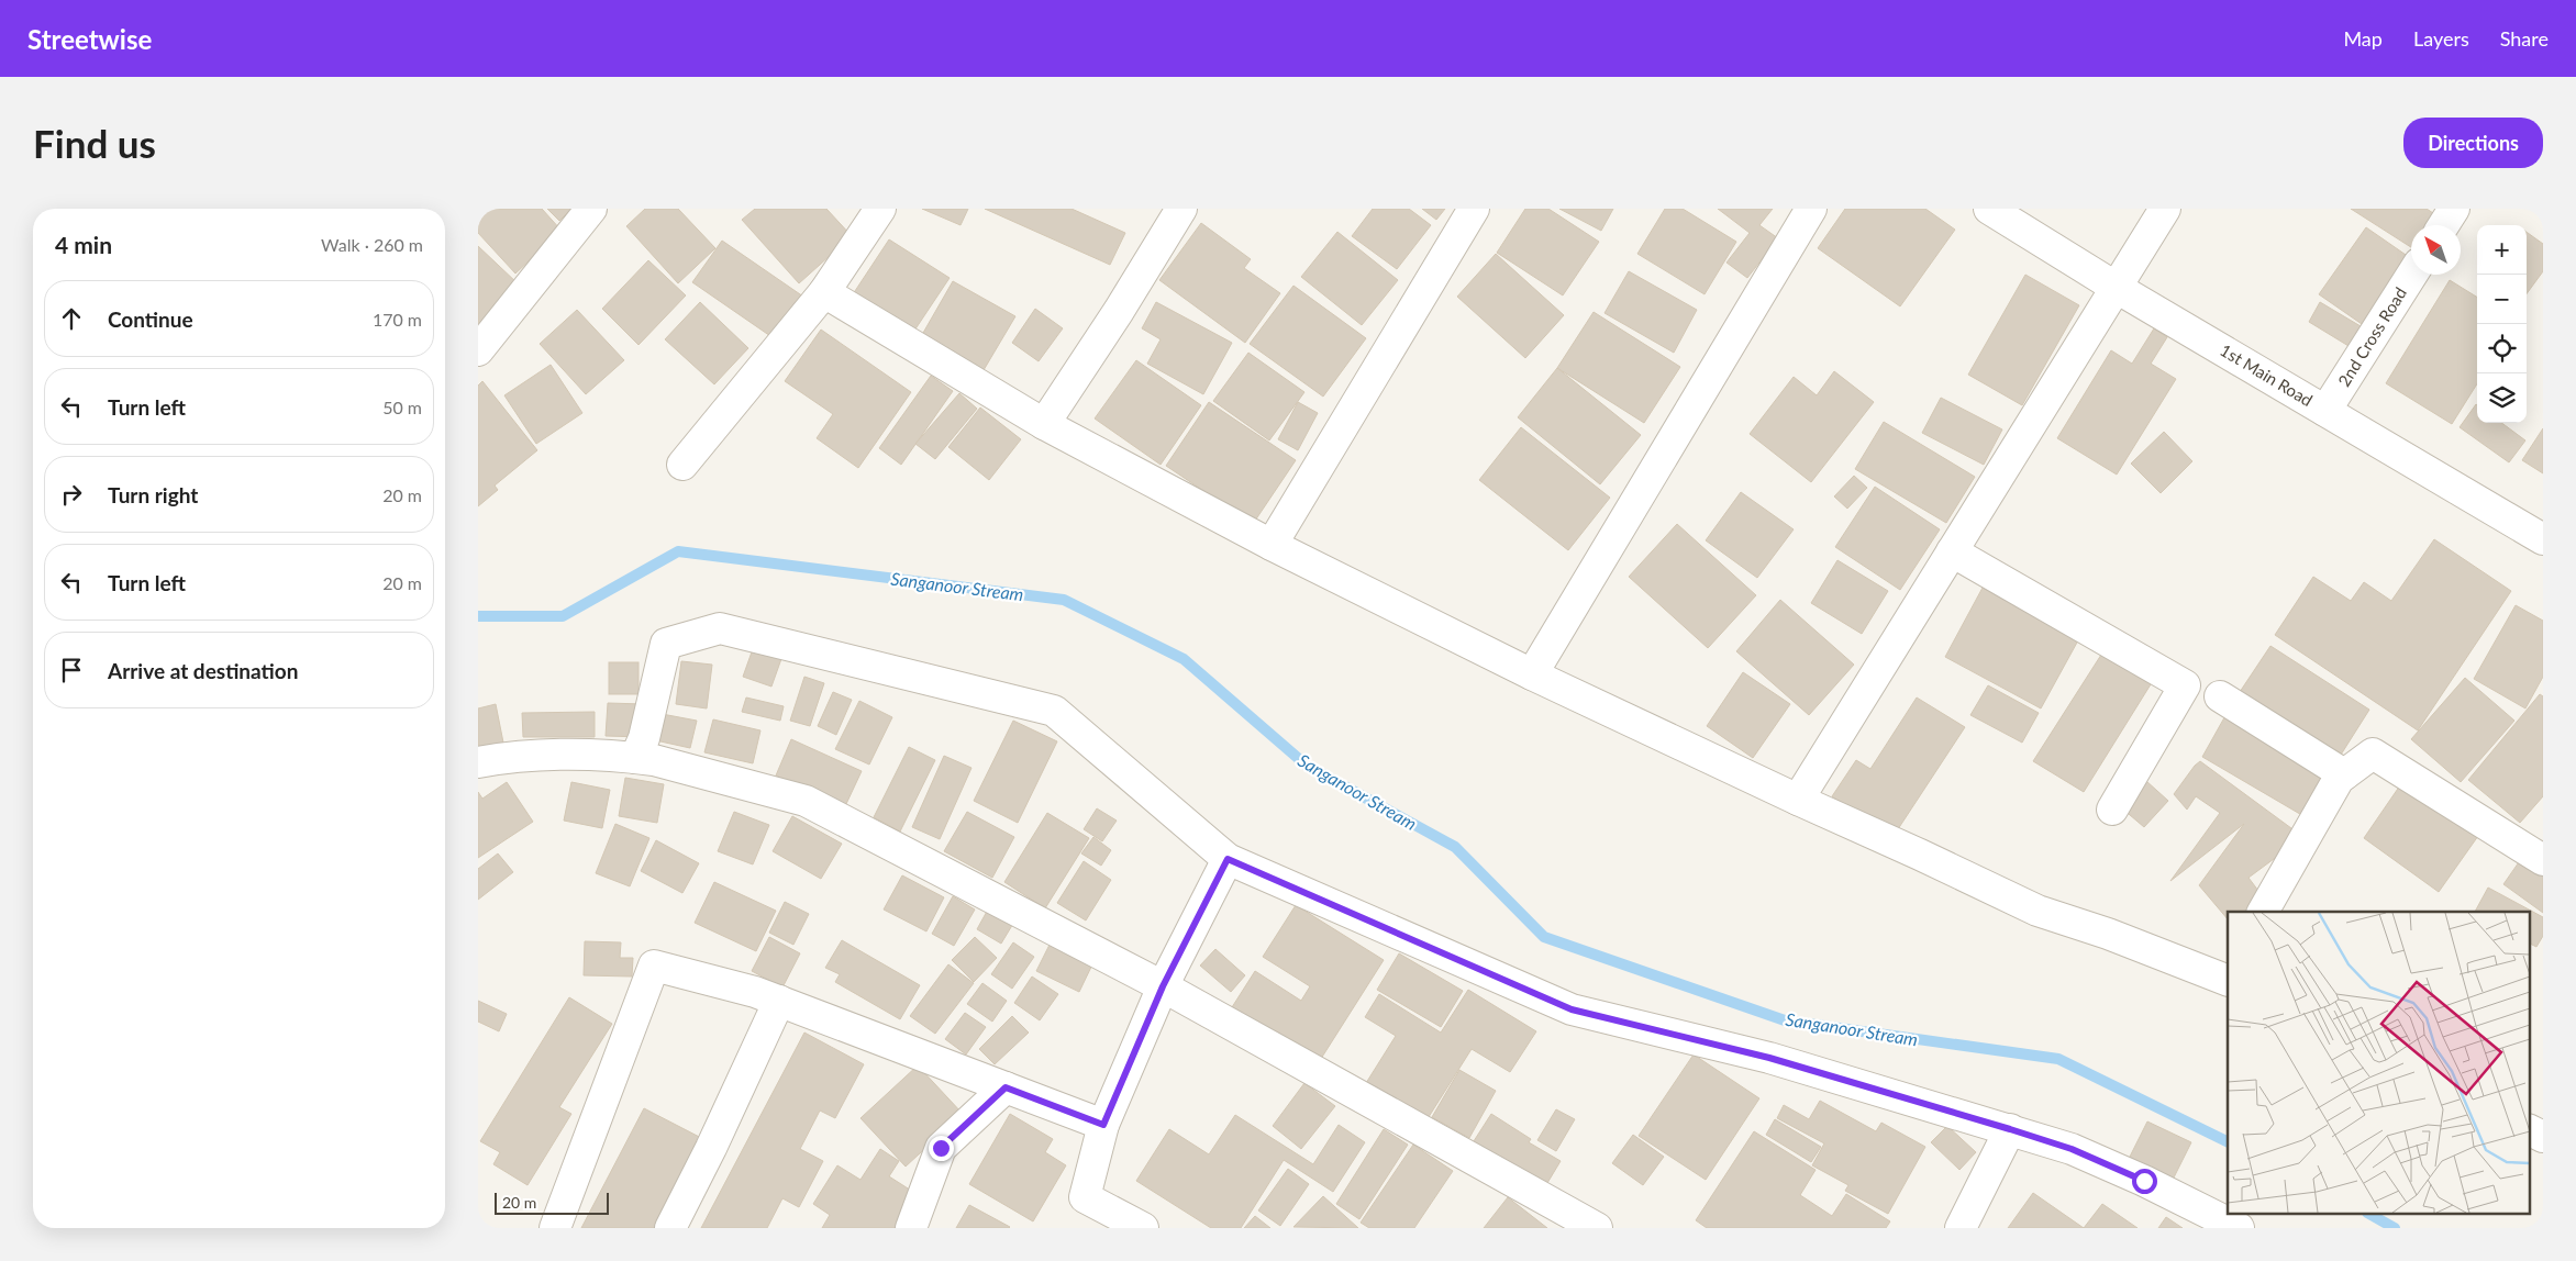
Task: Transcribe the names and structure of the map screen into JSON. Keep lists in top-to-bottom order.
{
  "streets": {
    "street": ["2nd Cross Road", "1st Main Road"]
  },
  "crossings": [
    ["2nd Cross Road", "1st Main Road"]
  ],
  "water": ["Sanganoor Stream"],
  "scale_bar": "20 m",
  "north": "top left",
  "page": {
    "header": "Streetwise",
    "nav": ["Map", "Layers", "Share"],
    "buttons": "Directions",
    "title": "Find us",
    "heading": ["4 min", "Walk · 260 m"],
    "map_buttons": ["+", "−"],
    "list": [
      ["Continue", "170 m"],
      ["Turn left", "50 m"],
      ["Turn right", "20 m"],
      ["Turn left", "20 m"],
      "Arrive at destination"
    ],
    "scale": "20 m"
  }
}
